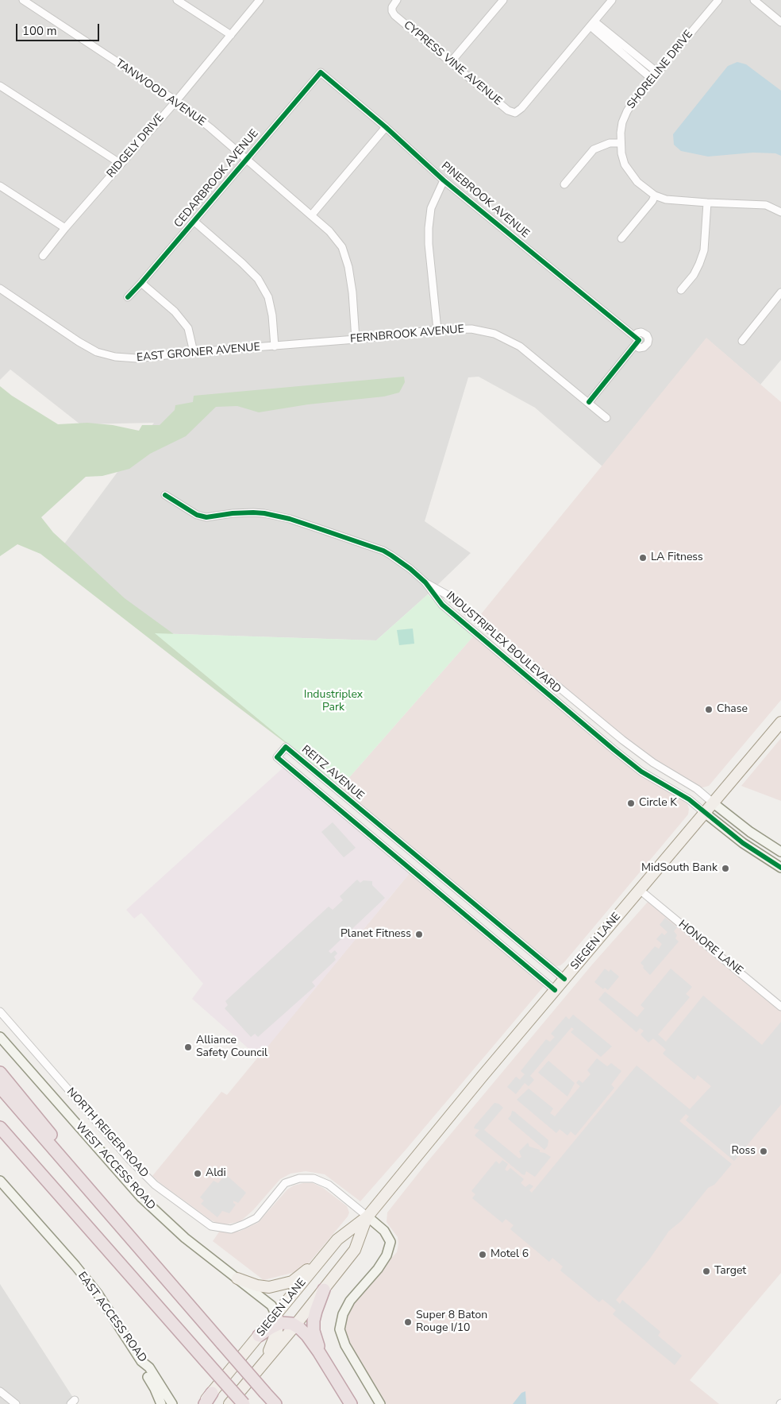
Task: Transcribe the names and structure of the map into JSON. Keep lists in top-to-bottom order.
{
  "streets": {
    "main road": [
      "INDUSTRIPLEX BOULEVARD",
      "SIEGEN LANE",
      "WEST ACCESS ROAD",
      "EAST ACCESS ROAD"
    ],
    "street": [
      "CYPRESS VINE AVENUE",
      "SHORELINE DRIVE",
      "TANWOOD AVENUE",
      "RIDGELY DRIVE",
      "CEDARBROOK AVENUE",
      "PINEBROOK AVENUE",
      "FERNBROOK AVENUE",
      "EAST GRONER AVENUE",
      "REITZ AVENUE",
      "HONORE LANE",
      "NORTH REIGER ROAD"
    ]
  },
  "crossings": [
    ["TANWOOD AVENUE", "RIDGELY DRIVE"],
    ["TANWOOD AVENUE", "CEDARBROOK AVENUE"],
    ["TANWOOD AVENUE", "FERNBROOK AVENUE"],
    ["CEDARBROOK AVENUE", "PINEBROOK AVENUE"],
    ["PINEBROOK AVENUE", "FERNBROOK AVENUE"],
    ["FERNBROOK AVENUE", "EAST GRONER AVENUE"],
    ["INDUSTRIPLEX BOULEVARD", "SIEGEN LANE"],
    ["REITZ AVENUE", "SIEGEN LANE"],
    ["SIEGEN LANE", "HONORE LANE"],
    ["SIEGEN LANE", "NORTH REIGER ROAD"],
    ["SIEGEN LANE", "WEST ACCESS ROAD"]
  ],
  "parks": ["Industriplex Park"],
  "places": [
    "LA Fitness",
    "Chase",
    "Circle K",
    "MidSouth Bank",
    "Planet Fitness",
    "Alliance Safety Council",
    "Ross",
    "Aldi",
    "Motel 6",
    "Target",
    "Super 8 Baton Rouge I/10"
  ],
  "scale_bar": "100 m"
}
